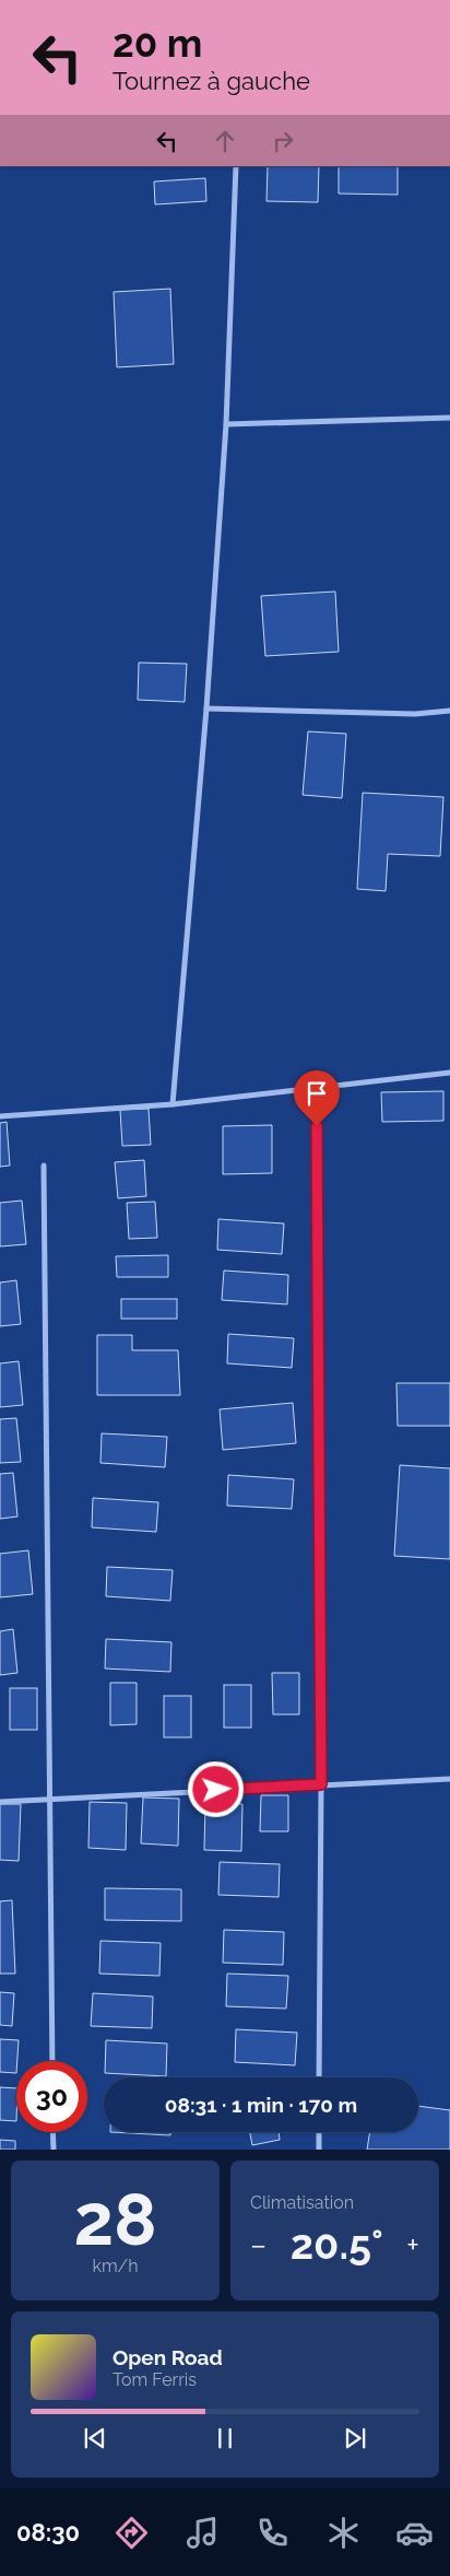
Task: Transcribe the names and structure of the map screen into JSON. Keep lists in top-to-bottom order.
{
  "page": {
    "turn": ["20 m", "Tournez à gauche"],
    "limit": "30",
    "trip": "08:31 · 1 min · 170 m",
    "tile": [
      ["28", "km/h"],
      "Climatisation"
    ],
    "heat": ["−", "20.5°", "+"],
    "song": ["Open Road", "Tom Ferris"],
    "tabs": "08:30"
  }
}
